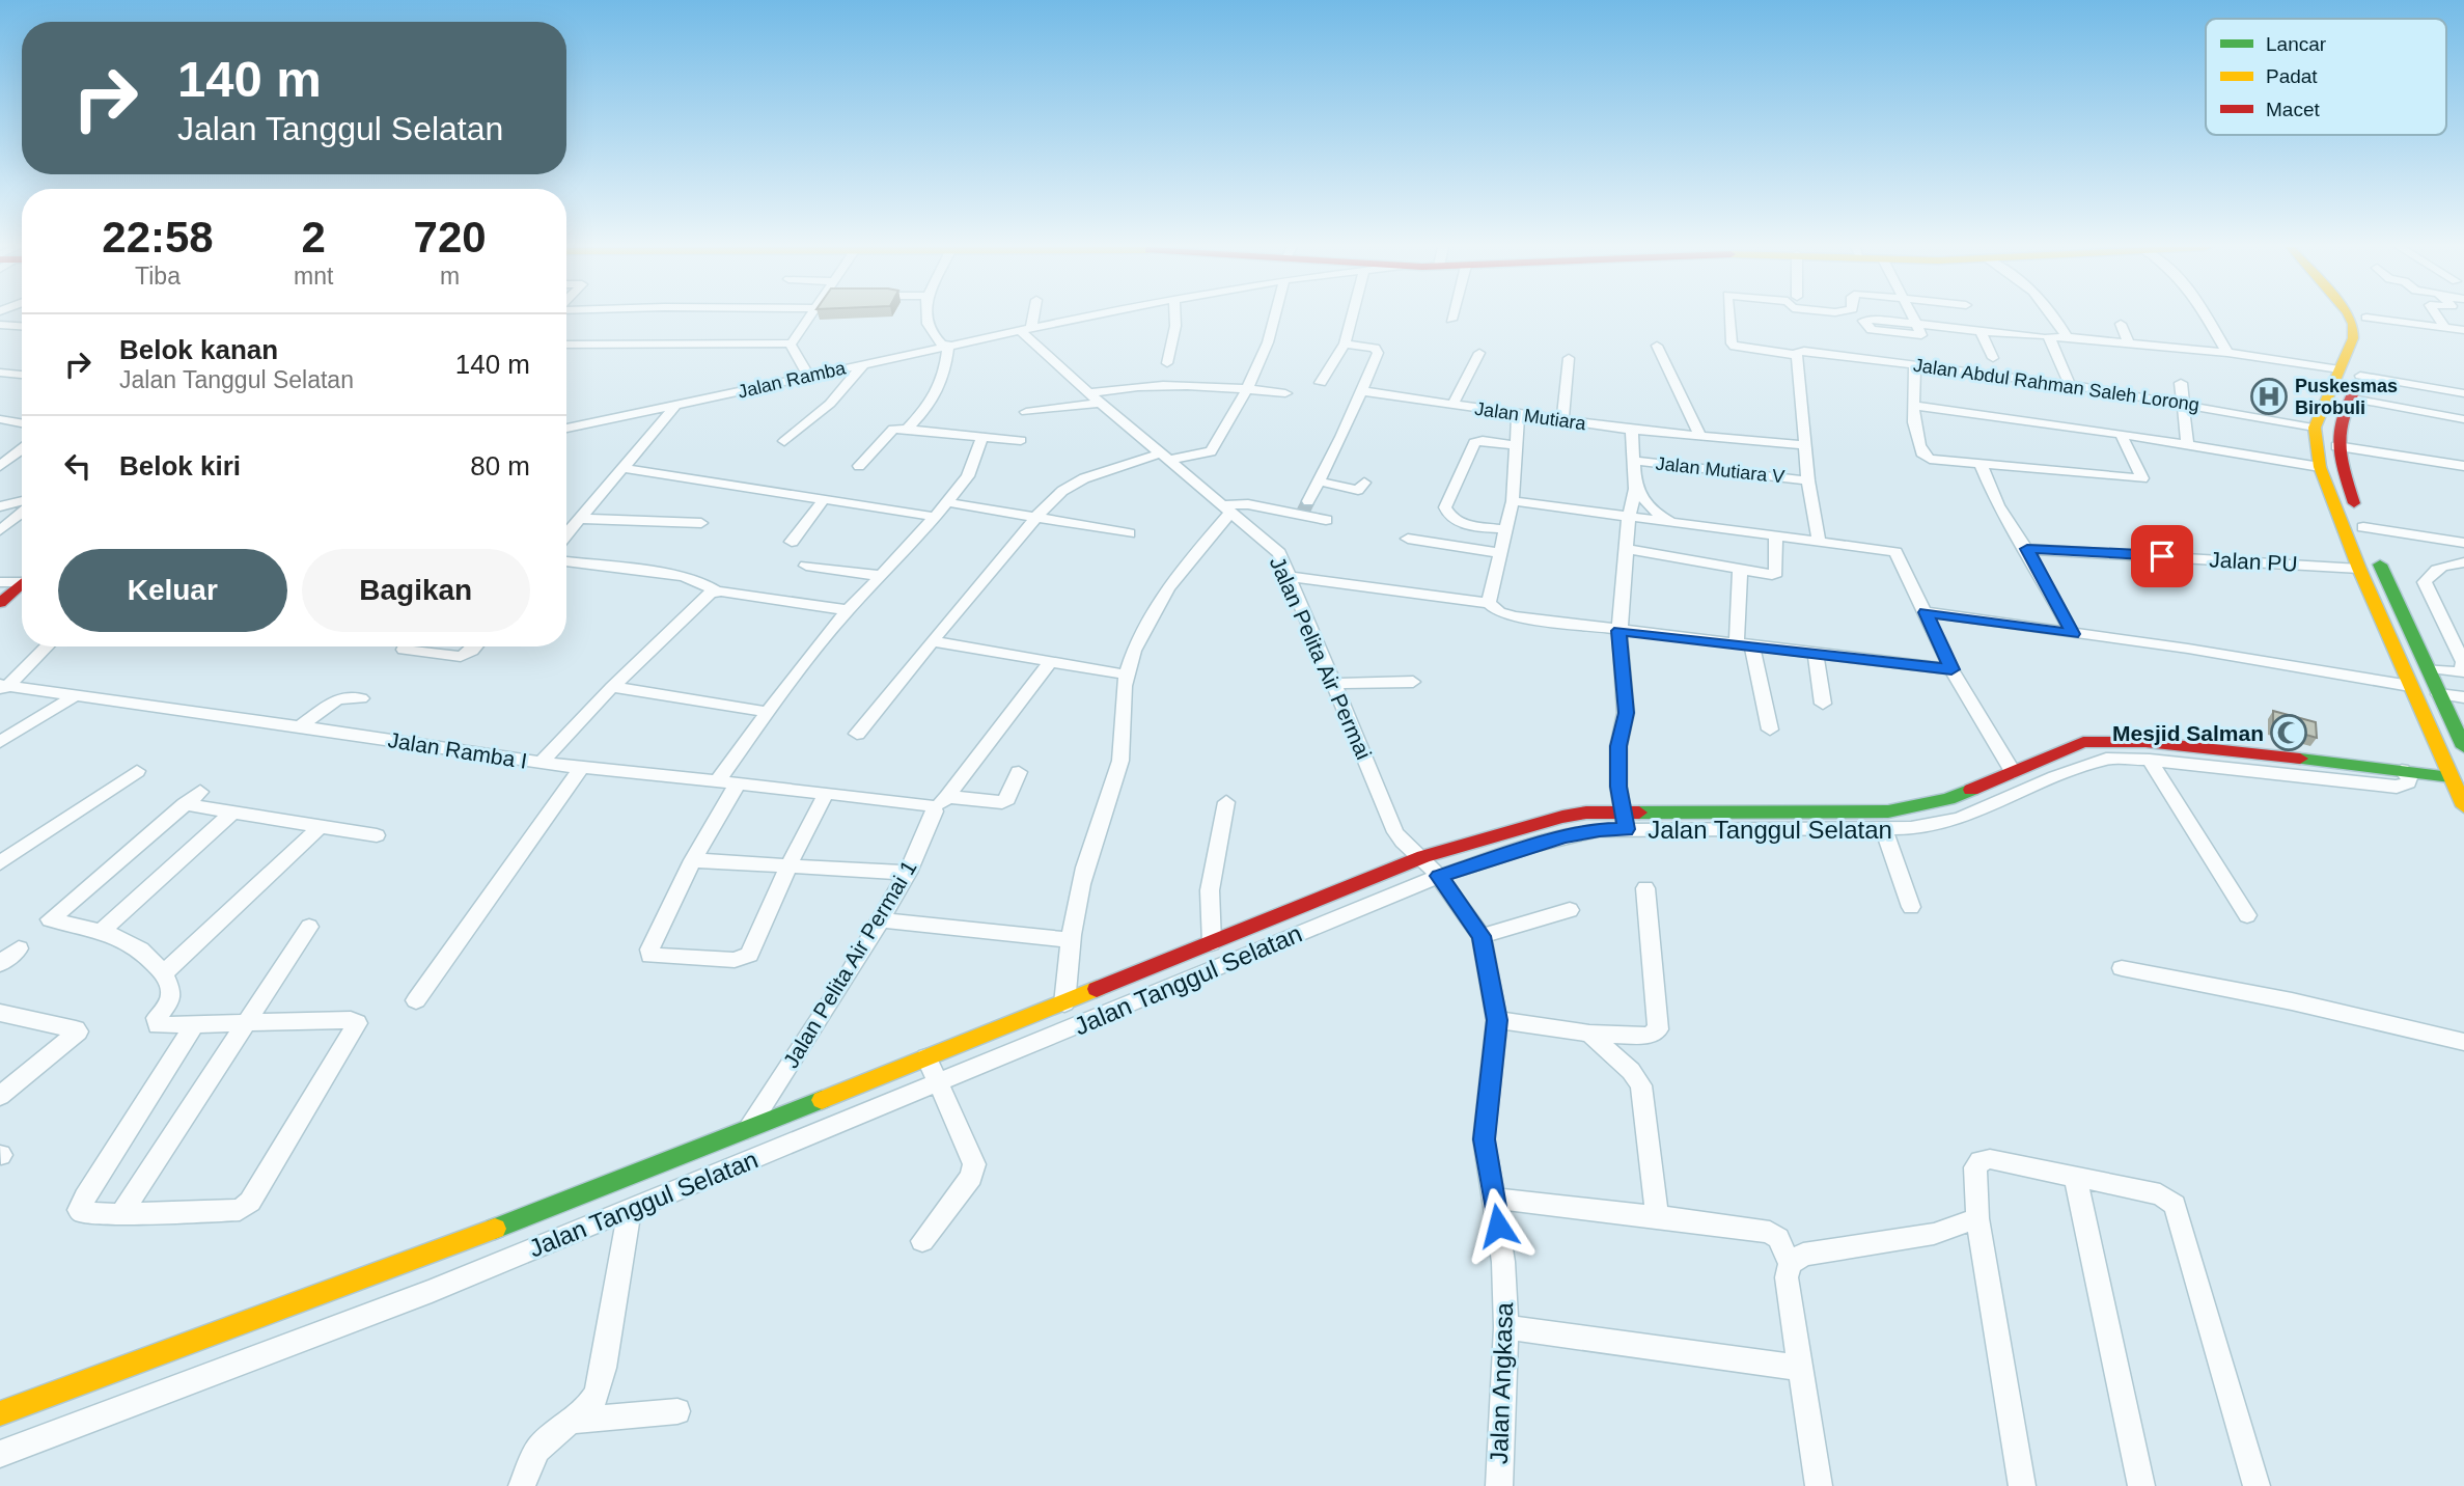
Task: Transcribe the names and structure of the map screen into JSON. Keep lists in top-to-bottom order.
{
  "streets": {
    "main road": ["Jalan Tanggul Selatan"],
    "street": [
      "Jalan Ramba",
      "Jalan Abdul Rahman Saleh Lorong",
      "Jalan Mutiara",
      "Jalan Mutiara V",
      "Jalan PU",
      "Jalan Pelita Air Permai",
      "Jalan Ramba I",
      "Jalan Pelita Air Permai 1",
      "Jalan Angkasa"
    ]
  },
  "crossings": [
    ["Jalan Ramba", "Jalan Pelita Air Permai"],
    ["Jalan Pelita Air Permai", "Jalan Tanggul Selatan"],
    ["Jalan Pelita Air Permai", "Jalan Angkasa"],
    ["Jalan Tanggul Selatan", "Jalan Pelita Air Permai 1"],
    ["Jalan Tanggul Selatan", "Jalan Angkasa"]
  ],
  "places": {
    "hospital": ["Puskesmas Birobuli"],
    "mosque": ["Mesjid Salman"]
  },
  "legend": ["Lancar", "Padat", "Macet"],
  "page": {
    "turn": ["140 m", "Jalan Tanggul Selatan"],
    "eta": [
      "22:58",
      "Tiba",
      "2",
      "mnt",
      "720",
      "m"
    ],
    "list": [
      {
        "name": "Belok kanan",
        "note": "Jalan Tanggul Selatan",
        "value": "140 m"
      },
      {
        "name": "Belok kiri",
        "value": "80 m"
      }
    ],
    "buttons": ["Keluar", "Bagikan"]
  }
}
